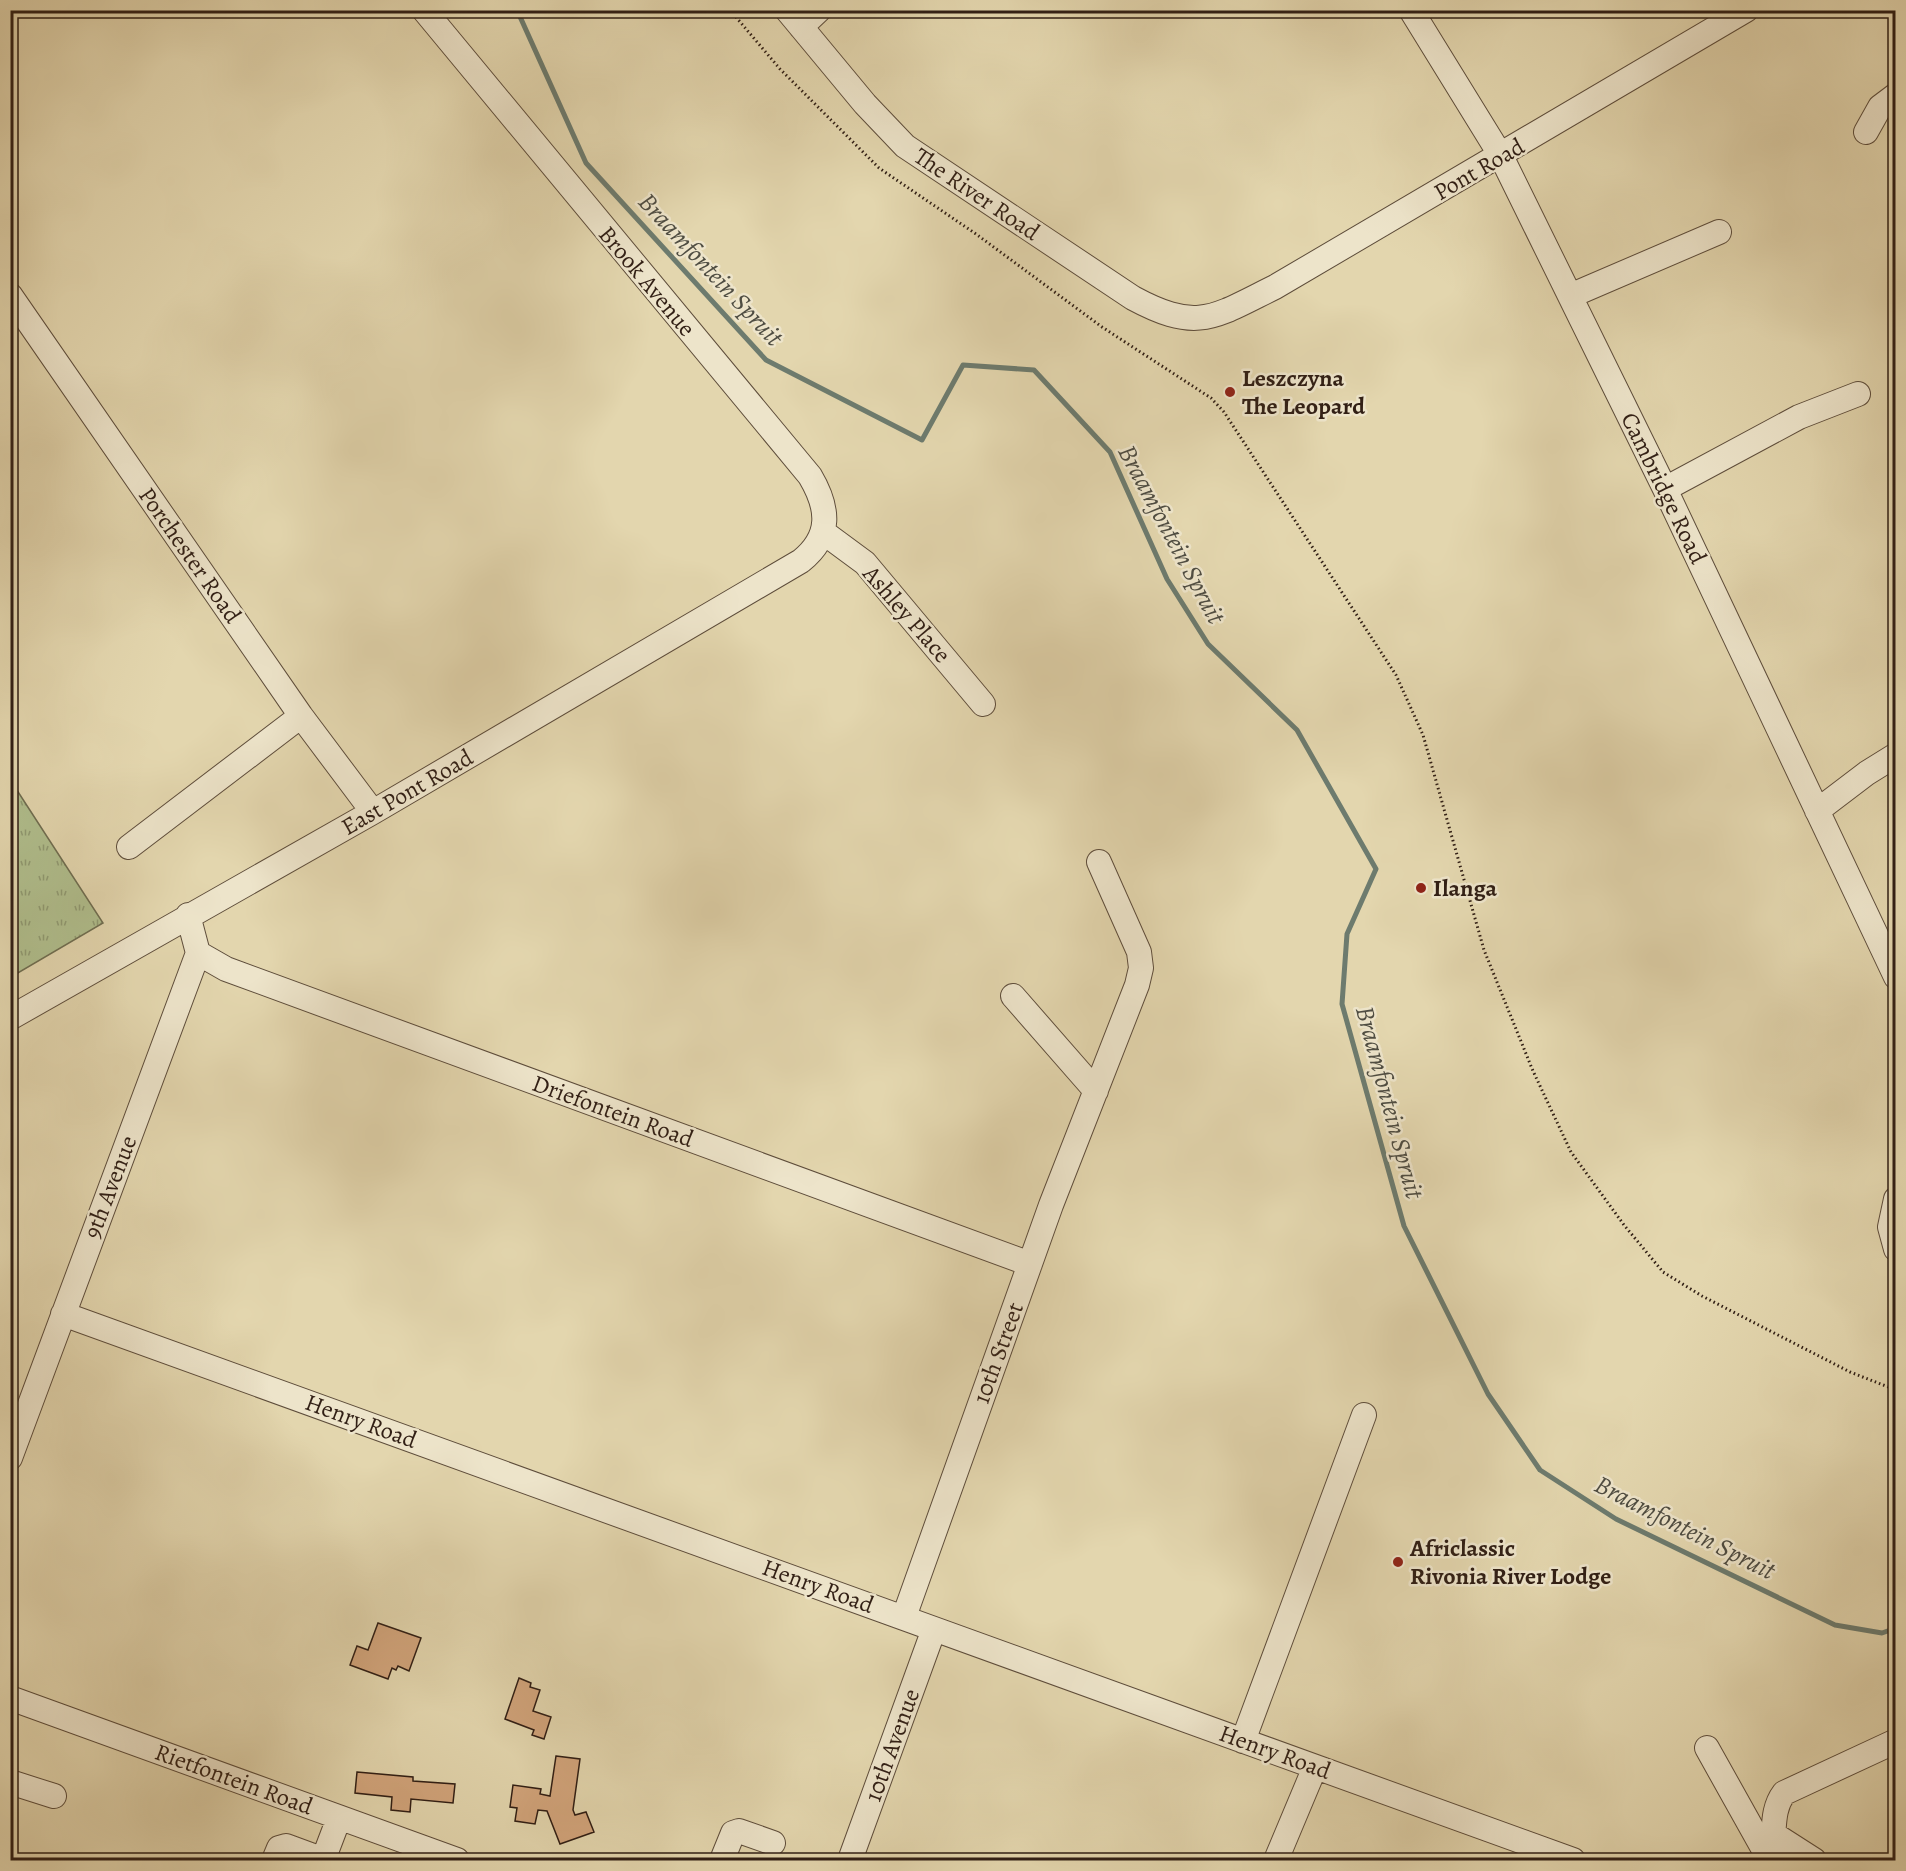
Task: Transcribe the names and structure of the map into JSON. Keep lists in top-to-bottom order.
{
  "streets": {
    "street": [
      "Pont Road",
      "The River Road",
      "Brook Avenue",
      "Cambridge Road",
      "Porchester Road",
      "Ashley Place",
      "East Pont Road",
      "Driefontein Road",
      "9th Avenue",
      "10th Street",
      "Henry Road",
      "10th Avenue",
      "Rietfontein Road"
    ]
  },
  "crossings": [
    ["Pont Road", "The River Road"],
    ["Pont Road", "Cambridge Road"],
    ["Brook Avenue", "Ashley Place"],
    ["Brook Avenue", "East Pont Road"],
    ["Porchester Road", "East Pont Road"],
    ["Ashley Place", "East Pont Road"],
    ["Driefontein Road", "9th Avenue"],
    ["Driefontein Road", "10th Street"],
    ["9th Avenue", "Henry Road"],
    ["10th Street", "Henry Road"],
    ["Henry Road", "10th Avenue"]
  ],
  "water": ["Braamfontein Spruit"],
  "places": ["Leszczyna The Leopard", "Ilanga", "Africlassic Rivonia River Lodge"]
}
